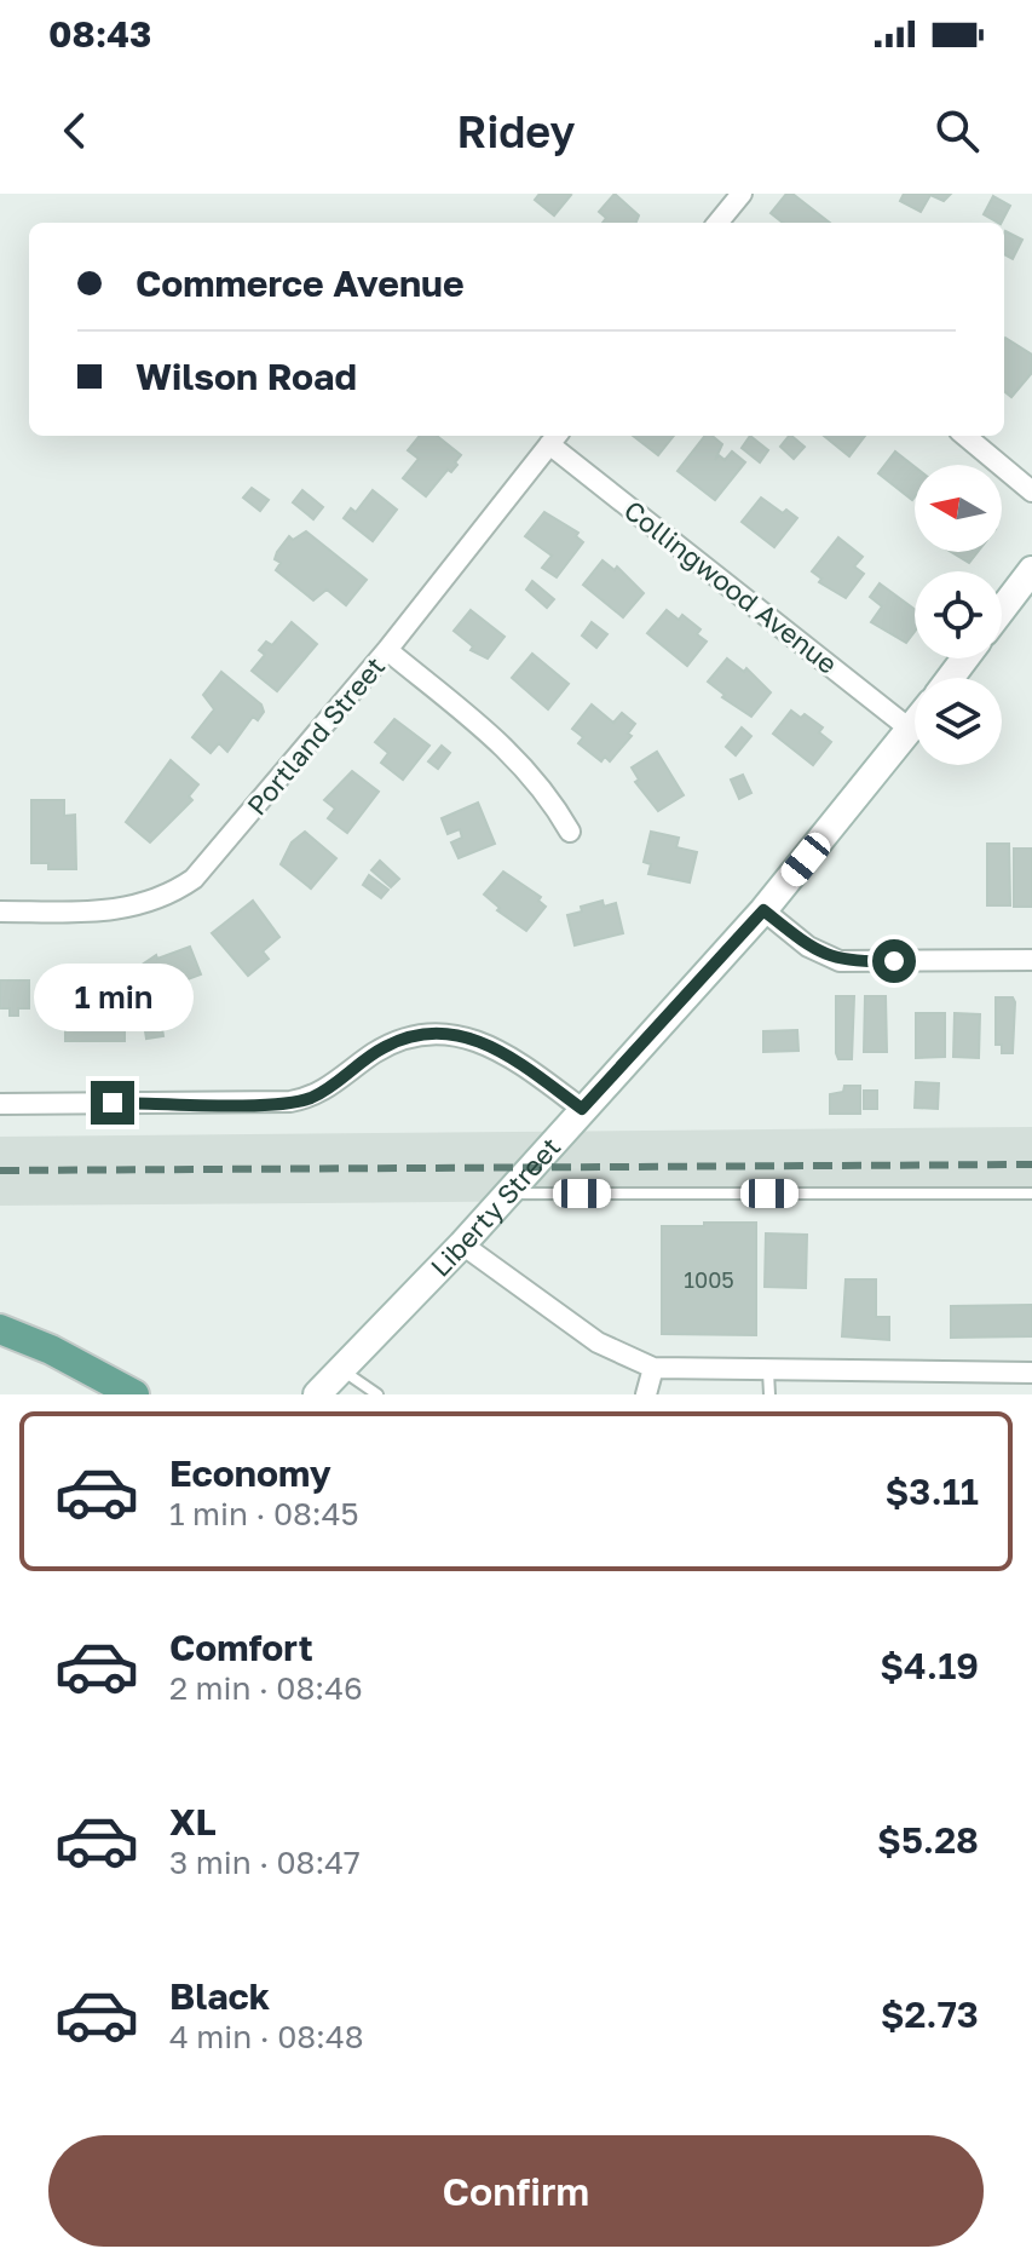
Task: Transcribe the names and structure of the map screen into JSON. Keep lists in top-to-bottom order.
{
  "streets": {
    "main road": ["Liberty Street"],
    "street": ["Collingwood Avenue", "Portland Street"]
  },
  "crossings": [
    ["Collingwood Avenue", "Portland Street"],
    ["Collingwood Avenue", "Liberty Street"]
  ],
  "house_numbers": ["1005"],
  "north": "left",
  "page": {
    "status": "08:43",
    "header": "Ridey",
    "banner": ["Commerce Avenue", "Wilson Road"],
    "bubble": "1 min",
    "list": [
      {
        "name": "Economy",
        "note": "1 min · 08:45",
        "value": "$3.11"
      },
      {
        "name": "Comfort",
        "note": "2 min · 08:46",
        "value": "$4.19"
      },
      {
        "name": "XL",
        "note": "3 min · 08:47",
        "value": "$5.28"
      },
      {
        "name": "Black",
        "note": "4 min · 08:48",
        "value": "$2.73"
      }
    ],
    "buttons": "Confirm"
  }
}
